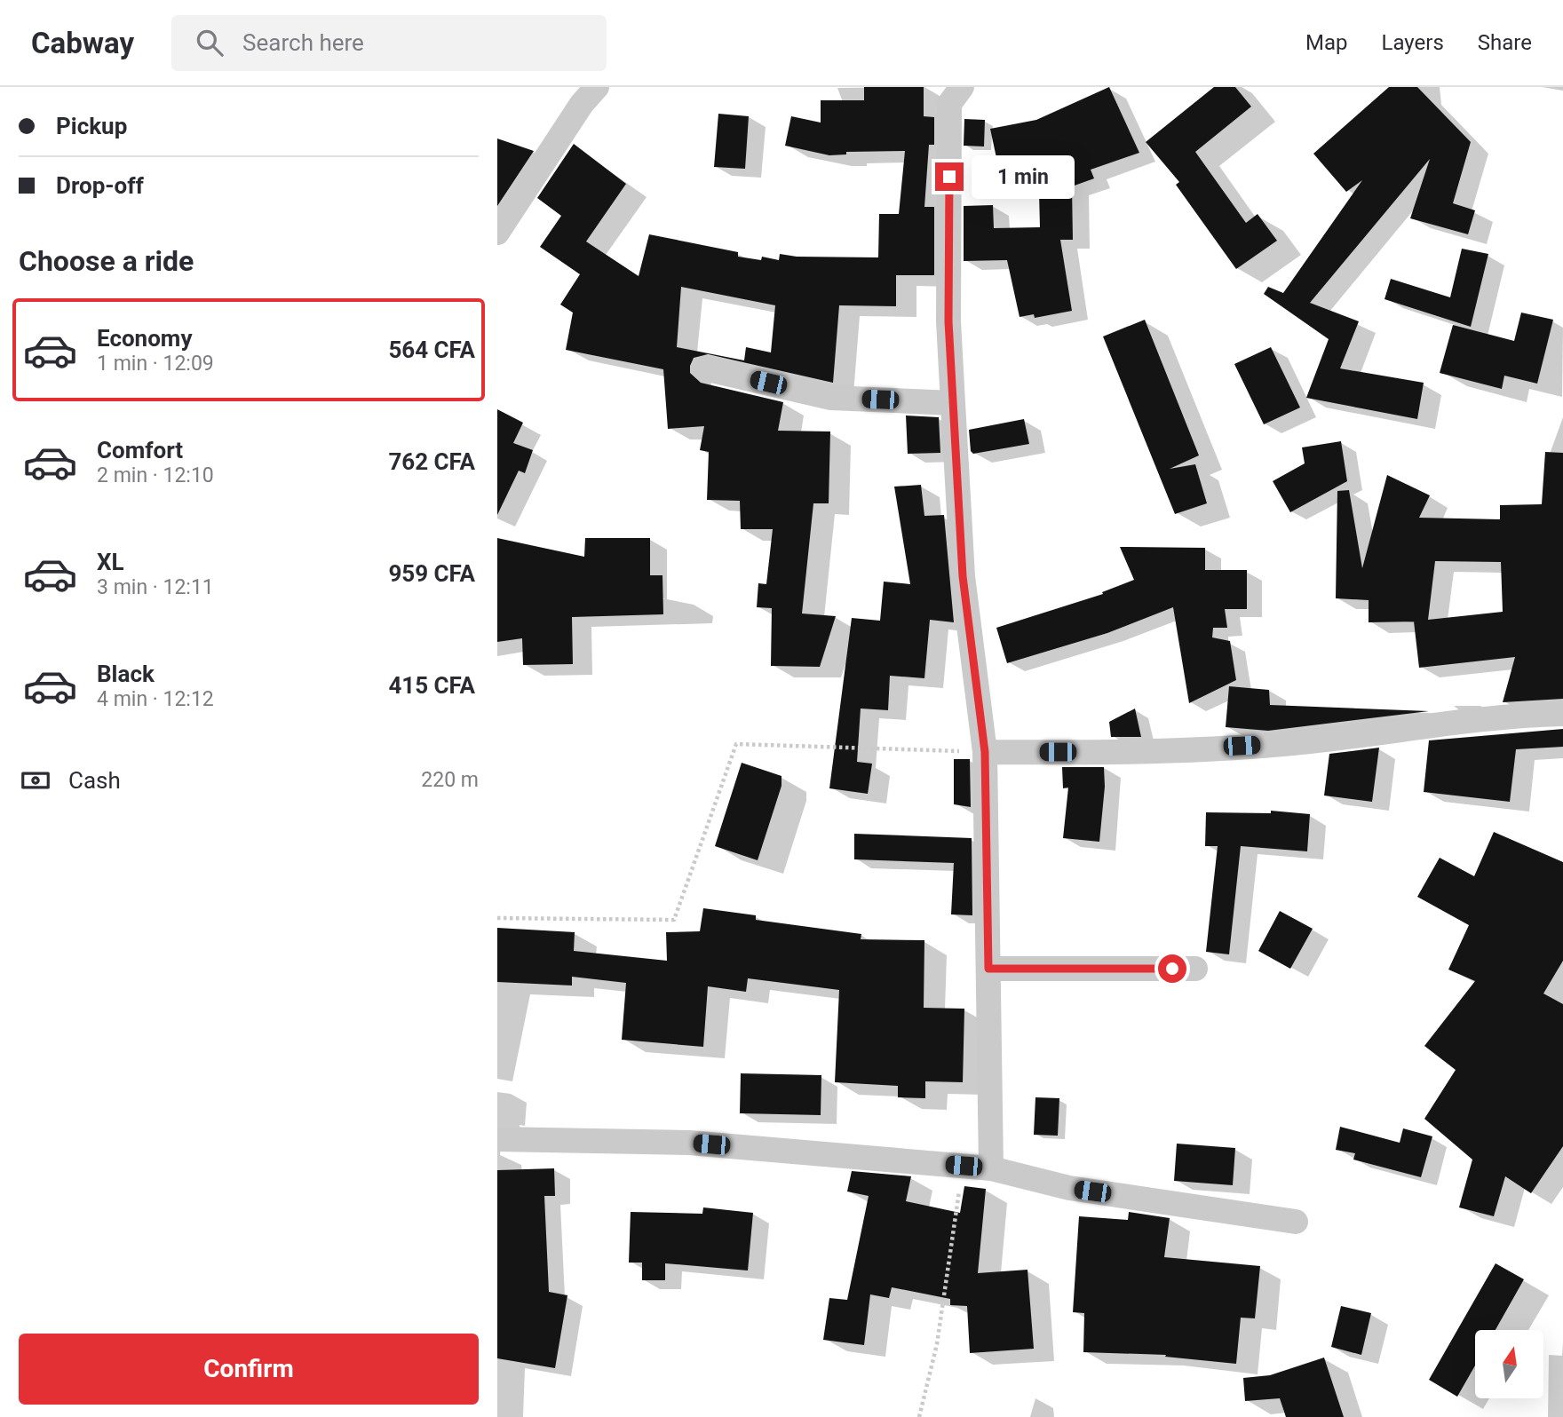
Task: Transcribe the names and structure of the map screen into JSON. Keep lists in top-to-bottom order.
{
  "north": "top",
  "page": {
    "header": "Cabway",
    "search": "Search here",
    "nav": ["Map", "Layers", "Share"],
    "banner": ["Pickup", "Drop-off"],
    "bubble": "1 min",
    "heading": "Choose a ride",
    "list": [
      {
        "name": "Economy",
        "note": "1 min · 12:09",
        "value": "564 CFA"
      },
      {
        "name": "Comfort",
        "note": "2 min · 12:10",
        "value": "762 CFA"
      },
      {
        "name": "XL",
        "note": "3 min · 12:11",
        "value": "959 CFA"
      },
      {
        "name": "Black",
        "note": "4 min · 12:12",
        "value": "415 CFA"
      }
    ],
    "pay": ["Cash", "220 m"],
    "buttons": "Confirm"
  }
}
